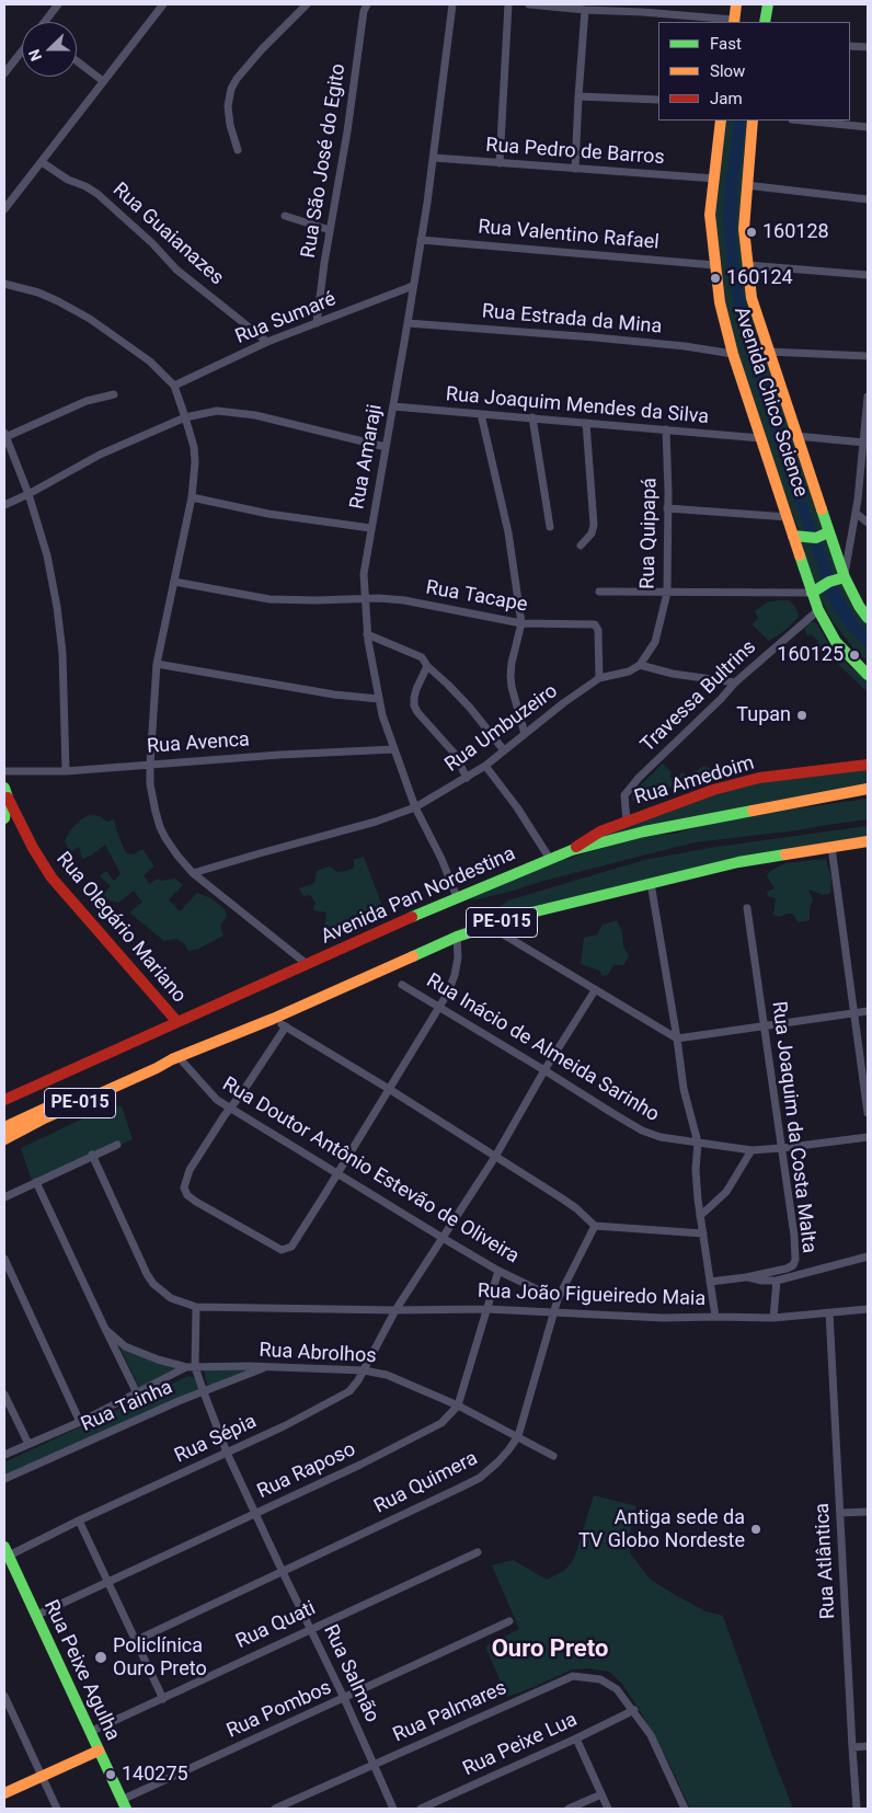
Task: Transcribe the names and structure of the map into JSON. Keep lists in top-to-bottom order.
{
  "streets": {
    "main road": [
      "Avenida Chico Science",
      "Rua Amedoim",
      "Avenida Pan Nordestina",
      "PE-015",
      "Rua Olegário Mariano",
      "Rua Peixe Agulha"
    ],
    "street": [
      "Rua Pedro de Barros",
      "Rua São José do Egito",
      "Rua Guaianazes",
      "Rua Valentino Rafael",
      "Rua Sumaré",
      "Rua Estrada da Mina",
      "Rua Joaquim Mendes da Silva",
      "Rua Amaraji",
      "Rua Quipapá",
      "Rua Tacape",
      "Travessa Bultrins",
      "Rua Umbuzeiro",
      "Rua Avenca",
      "Rua Inácio de Almeida Sarinho",
      "Rua Joaquim da Costa Malta",
      "Rua Doutor Antônio Estevão de Oliveira",
      "Rua João Figueiredo Maia",
      "Rua Abrolhos",
      "Rua Tainha",
      "Rua Sépia",
      "Rua Raposo",
      "Rua Quimera",
      "Rua Atlântica",
      "Rua Quati",
      "Rua Salmão",
      "Rua Pombos",
      "Rua Palmares",
      "Rua Peixe Lua"
    ]
  },
  "crossings": [
    ["Rua Pedro de Barros", "Avenida Chico Science"],
    ["Rua Pedro de Barros", "Rua Amaraji"],
    ["Rua São José do Egito", "Rua Sumaré"],
    ["Rua Guaianazes", "Rua Sumaré"],
    ["Rua Valentino Rafael", "Avenida Chico Science"],
    ["Rua Valentino Rafael", "Rua Amaraji"],
    ["Rua Sumaré", "Rua Amaraji"],
    ["Rua Estrada da Mina", "Avenida Chico Science"],
    ["Rua Estrada da Mina", "Rua Amaraji"],
    ["Avenida Chico Science", "Rua Joaquim Mendes da Silva"],
    ["Avenida Chico Science", "Travessa Bultrins"],
    ["Rua Joaquim Mendes da Silva", "Rua Amaraji"],
    ["Rua Joaquim Mendes da Silva", "Rua Quipapá"],
    ["Rua Amaraji", "Rua Tacape"],
    ["Rua Amaraji", "Rua Umbuzeiro"],
    ["Rua Amaraji", "Rua Avenca"],
    ["Rua Amaraji", "Avenida Pan Nordestina"],
    ["Rua Quipapá", "Rua Umbuzeiro"],
    ["Rua Tacape", "Rua Umbuzeiro"],
    ["Travessa Bultrins", "Rua Amedoim"],
    ["Rua Amedoim", "Avenida Pan Nordestina"],
    ["Avenida Pan Nordestina", "Rua Olegário Mariano"],
    ["PE-015", "Rua Doutor Antônio Estevão de Oliveira"],
    ["Rua Inácio de Almeida Sarinho", "Rua Joaquim da Costa Malta"],
    ["Rua Doutor Antônio Estevão de Oliveira", "Rua Raposo"],
    ["Rua Doutor Antônio Estevão de Oliveira", "Rua Quimera"],
    ["Rua João Figueiredo Maia", "Rua Sépia"],
    ["Rua João Figueiredo Maia", "Rua Raposo"],
    ["Rua João Figueiredo Maia", "Rua Quimera"],
    ["Rua João Figueiredo Maia", "Rua Atlântica"],
    ["Rua João Figueiredo Maia", "Rua Salmão"],
    ["Rua Abrolhos", "Rua Tainha"],
    ["Rua Abrolhos", "Rua Sépia"],
    ["Rua Abrolhos", "Rua Raposo"],
    ["Rua Abrolhos", "Rua Quimera"],
    ["Rua Abrolhos", "Rua Salmão"],
    ["Rua Tainha", "Rua Salmão"],
    ["Rua Sépia", "Rua Peixe Agulha"],
    ["Rua Sépia", "Rua Salmão"],
    ["Rua Raposo", "Rua Peixe Agulha"],
    ["Rua Raposo", "Rua Salmão"],
    ["Rua Quimera", "Rua Salmão"],
    ["Rua Quati", "Rua Peixe Agulha"],
    ["Rua Quati", "Rua Salmão"],
    ["Rua Peixe Agulha", "Rua Pombos"],
    ["Rua Salmão", "Rua Pombos"],
    ["Rua Salmão", "Rua Palmares"],
    ["Rua Palmares", "Rua Peixe Lua"]
  ],
  "districts": ["Ouro Preto"],
  "places": [
    "160128",
    "160124",
    "160125",
    "Tupan",
    "Antiga sede da TV Globo Nordeste",
    "Policlínica Ouro Preto",
    "140275"
  ],
  "legend": ["Fast", "Slow", "Jam"],
  "north": "left"
}
